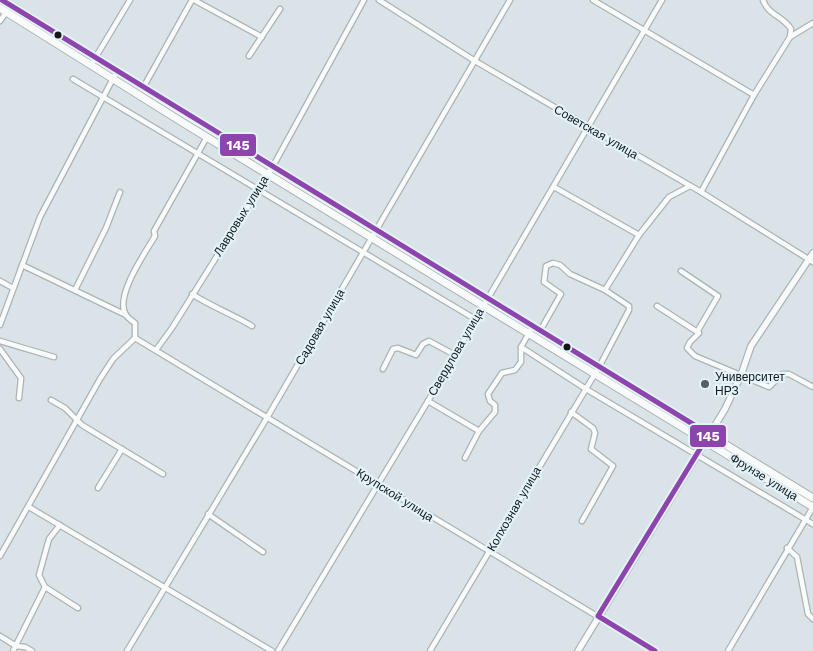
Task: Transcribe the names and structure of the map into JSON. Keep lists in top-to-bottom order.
{
  "streets": {
    "main road": ["Фрунзе улица"],
    "street": [
      "Советская улица",
      "Лавровых улица",
      "Садовая улица",
      "Свердлова улица",
      "Крупской улица",
      "Колхозная улица"
    ]
  },
  "crossings": [
    ["Советская улица", "Садовая улица"],
    ["Советская улица", "Свердлова улица"],
    ["Лавровых улица", "Фрунзе улица"],
    ["Лавровых улица", "Крупской улица"],
    ["Садовая улица", "Фрунзе улица"],
    ["Садовая улица", "Крупской улица"],
    ["Свердлова улица", "Фрунзе улица"],
    ["Свердлова улица", "Крупской улица"],
    ["Фрунзе улица", "Колхозная улица"],
    ["Крупской улица", "Колхозная улица"]
  ],
  "places": ["Университет НРЗ"],
  "lines": ["transit line 145"]
}
